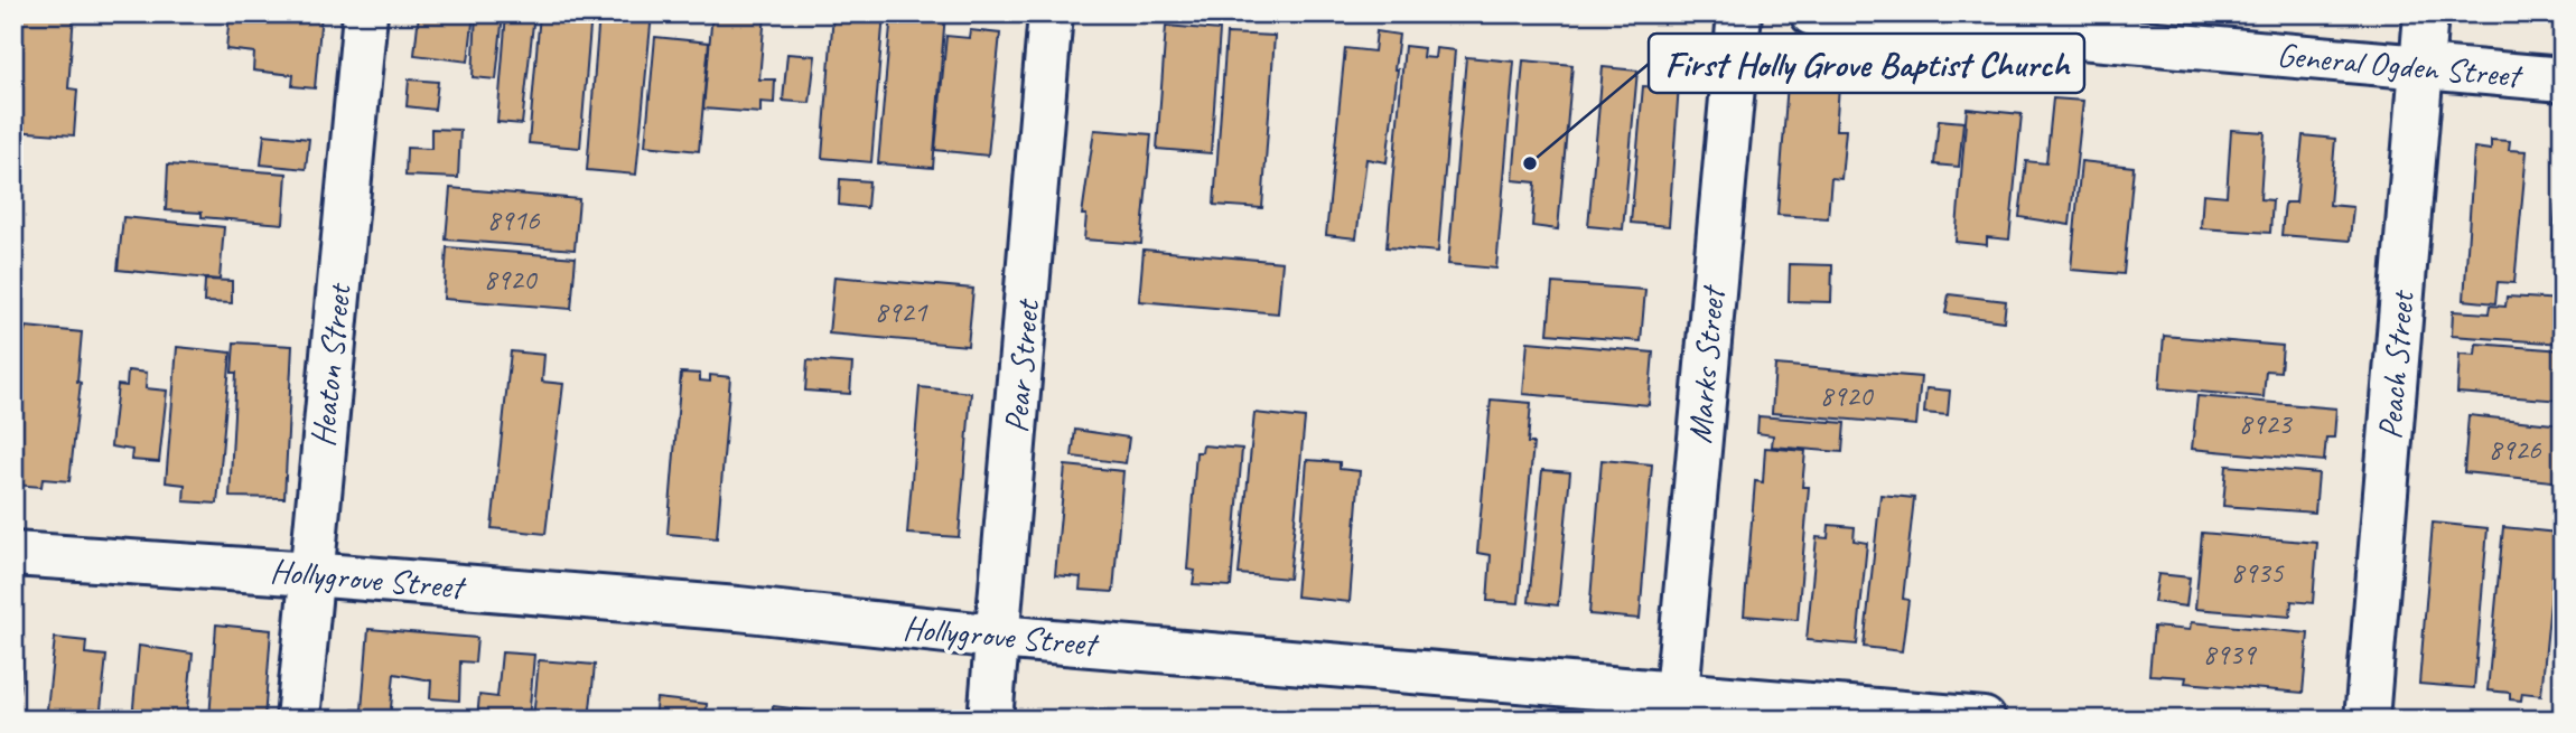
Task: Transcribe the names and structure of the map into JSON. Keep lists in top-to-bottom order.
{
  "streets": {
    "street": [
      "General Ogden Street",
      "Heaton Street",
      "Marks Street",
      "Peach Street",
      "Pear Street",
      "Hollygrove Street"
    ]
  },
  "crossings": [
    ["General Ogden Street", "Peach Street"],
    ["Heaton Street", "Hollygrove Street"],
    ["Marks Street", "Hollygrove Street"],
    ["Pear Street", "Hollygrove Street"]
  ],
  "places": ["First Holly Grove Baptist Church"],
  "house_numbers": [
    "8916",
    "8920",
    "8921",
    "8920",
    "8923",
    "8926",
    "8935",
    "8939"
  ]
}
